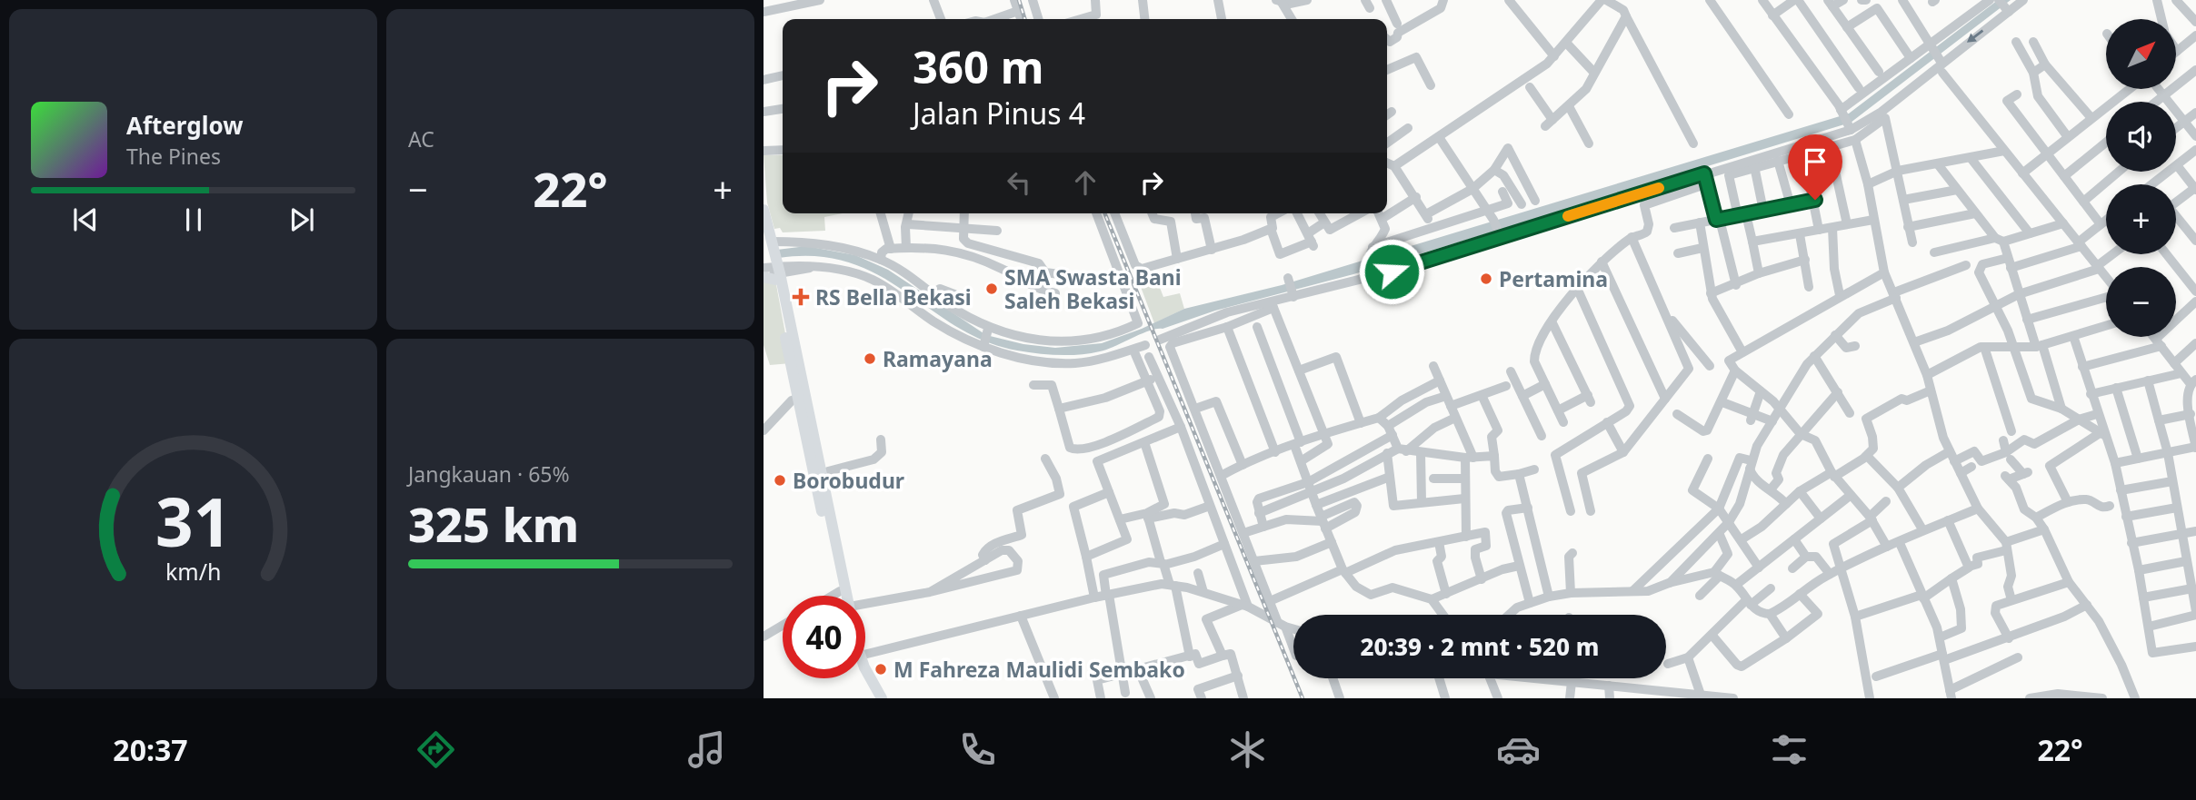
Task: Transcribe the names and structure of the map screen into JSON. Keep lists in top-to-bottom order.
{
  "places": {
    "other": [
      "Pertamina",
      "SMA Swasta Bani Saleh Bekasi",
      "Ramayana",
      "Borobudur",
      "M Fahreza Maulidi Sembako"
    ],
    "health": ["RS Bella Bekasi"]
  },
  "north": "top right",
  "page": {
    "tile": [
      "AC",
      ["Jangkauan · 65%", "325 km"]
    ],
    "map_buttons": ["+", "−"],
    "turn": ["360 m", "Jalan Pinus 4"],
    "song": ["Afterglow", "The Pines"],
    "heat": ["−", "22°", "+"],
    "limit": "40",
    "trip": "20:39 · 2 mnt · 520 m",
    "tabs": ["20:37", "22°"],
    "gauge": ["31", "km/h"]
  }
}
